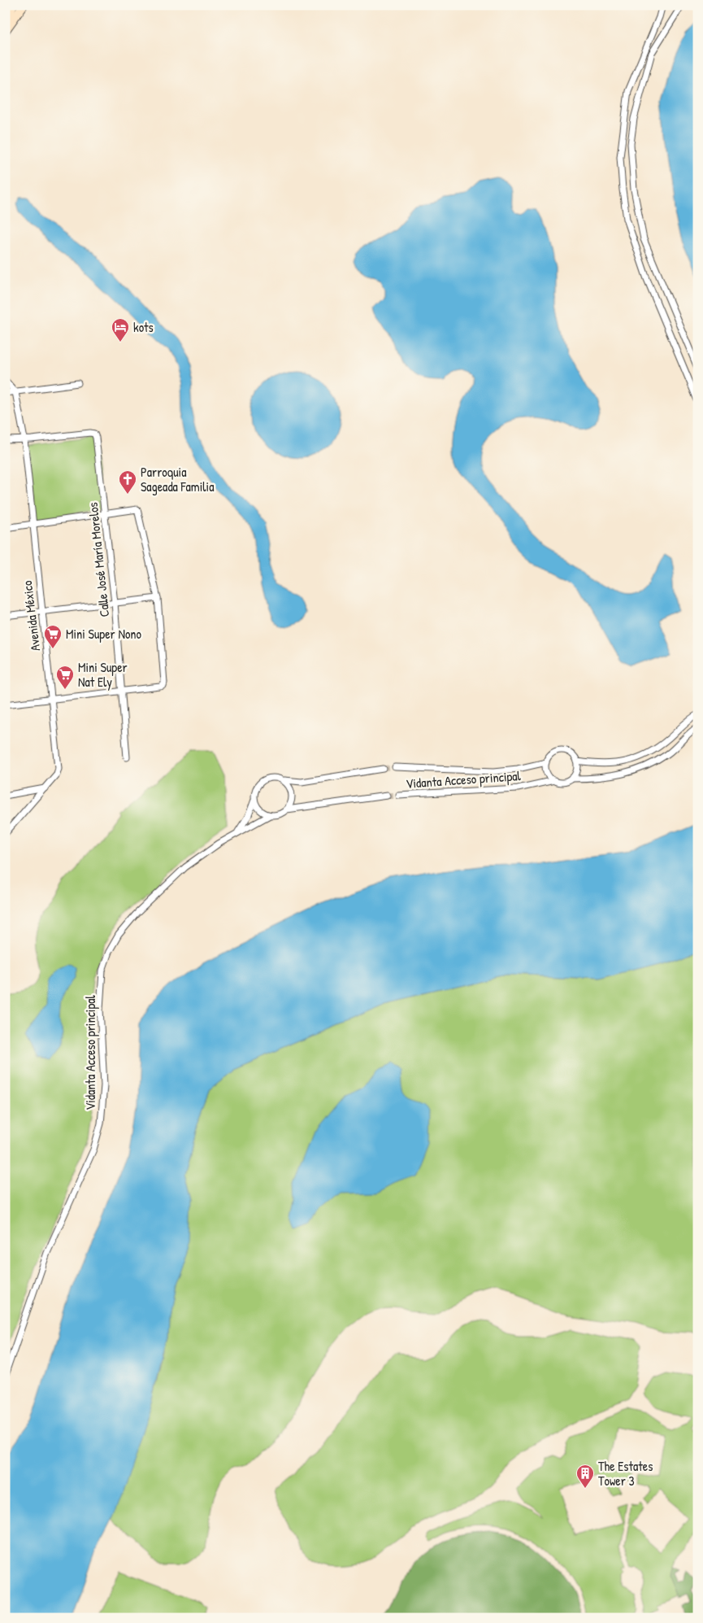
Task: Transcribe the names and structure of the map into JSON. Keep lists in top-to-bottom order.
{
  "streets": {
    "street": ["Calle José María Morelos", "Avenida México", "Vidanta Acceso principal"]
  },
  "crossings": [
    ["Calle José María Morelos", "Avenida México"]
  ],
  "places": {
    "hotel": ["kots"],
    "church": ["Parroquia Sageada Familia"],
    "supermarket": ["Mini Super Nono", "Mini Super Nat Ely"],
    "building": ["The Estates Tower 3"]
  }
}
